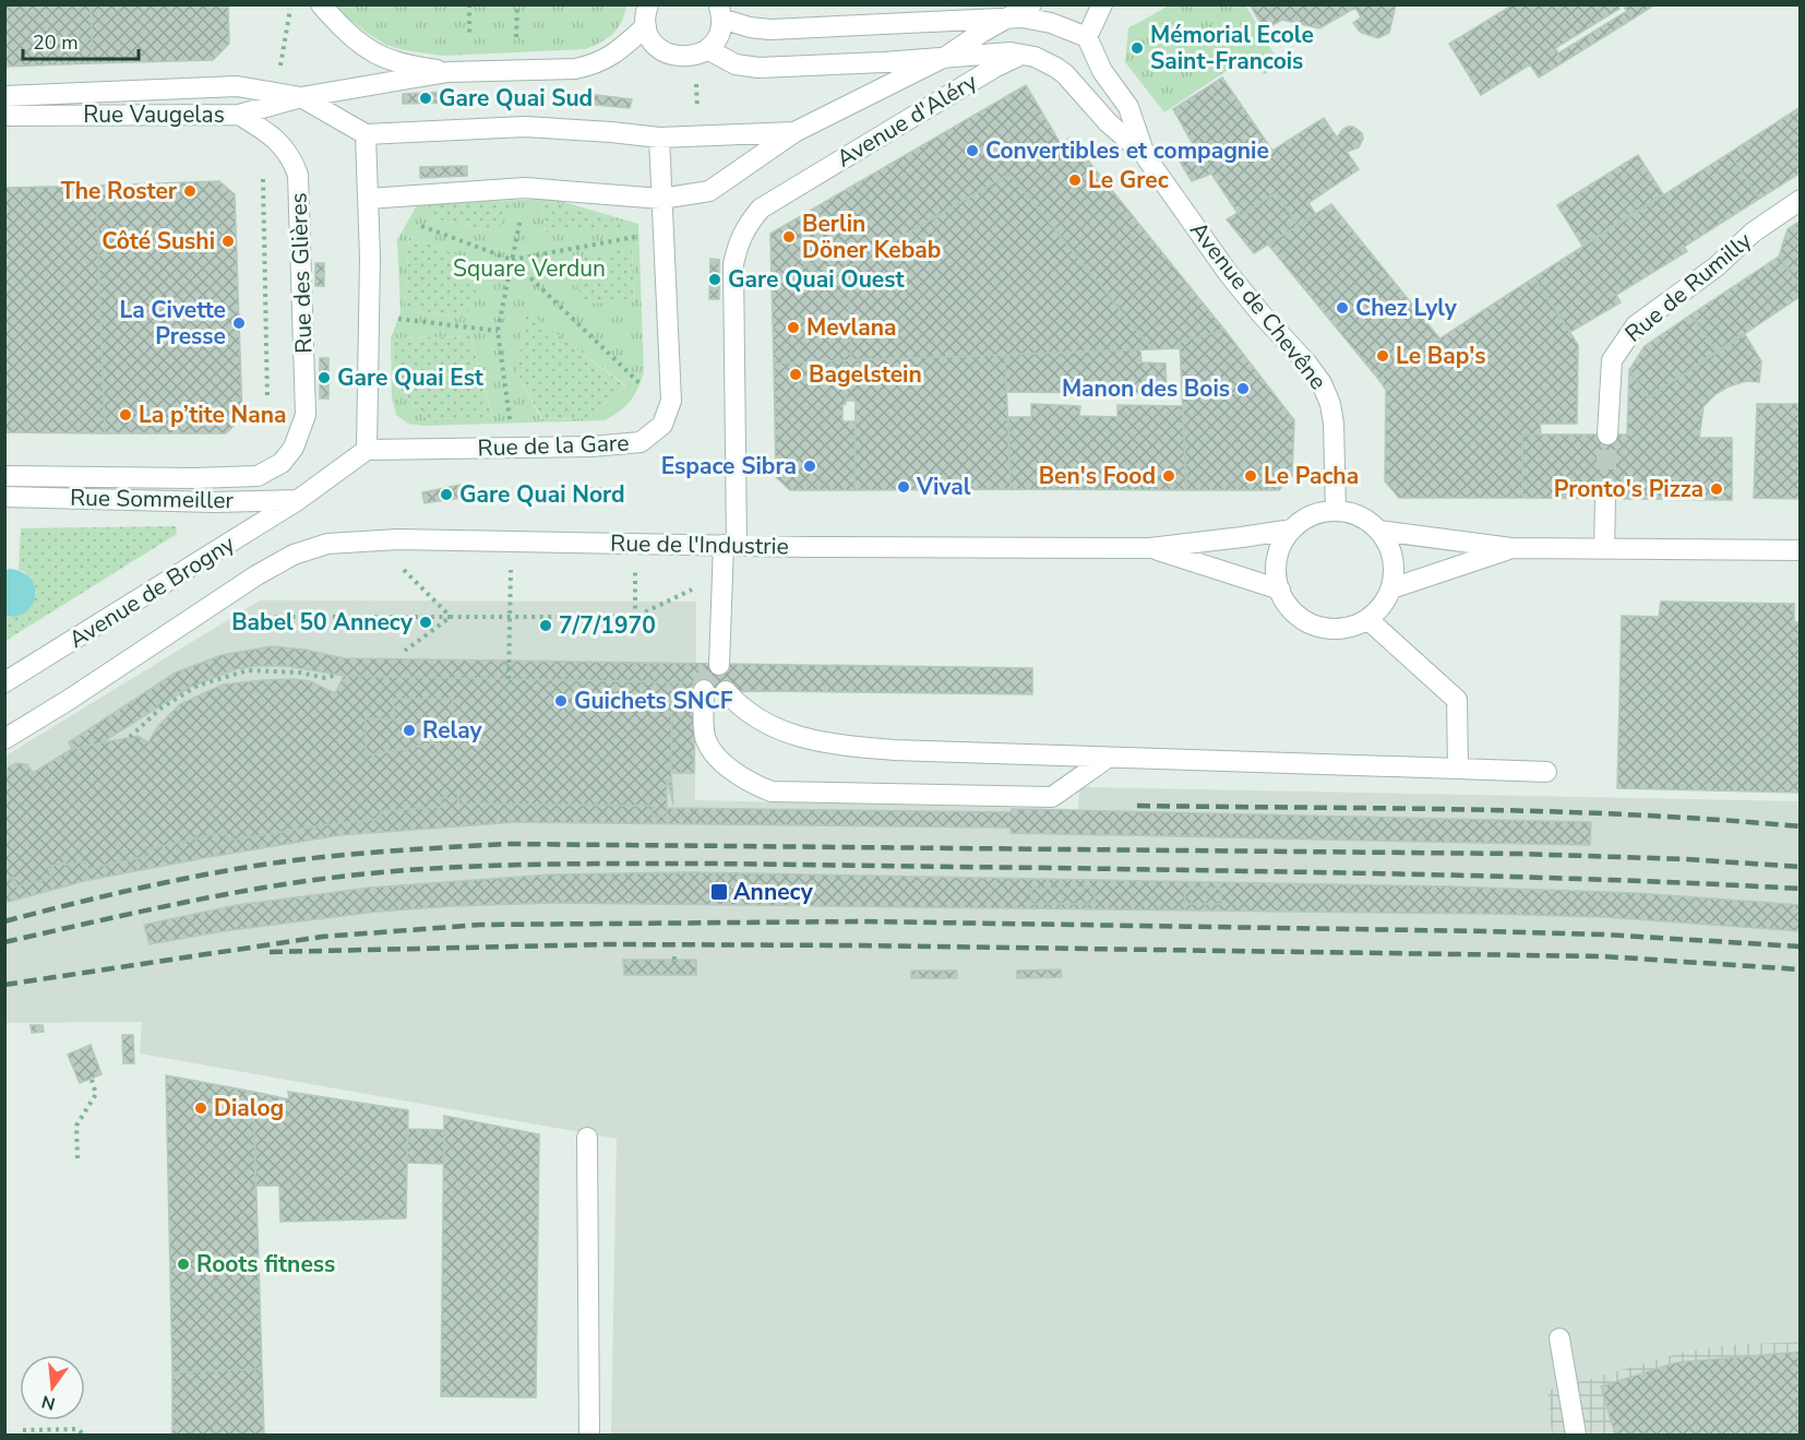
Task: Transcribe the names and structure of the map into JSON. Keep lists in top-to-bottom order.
{
  "streets": {
    "street": [
      "Rue Vaugelas",
      "Avenue d'Aléry",
      "Rue des Glières",
      "Rue de Rumilly",
      "Avenue de Chevêne",
      "Rue de la Gare",
      "Rue Sommeiller",
      "Rue de l'Industrie",
      "Avenue de Brogny"
    ]
  },
  "crossings": [
    ["Rue Vaugelas", "Rue des Glières"],
    ["Avenue d'Aléry", "Avenue de Chevêne"],
    ["Avenue d'Aléry", "Rue de la Gare"],
    ["Avenue d'Aléry", "Rue de l'Industrie"],
    ["Rue des Glières", "Rue Sommeiller"],
    ["Avenue de Chevêne", "Rue de l'Industrie"],
    ["Rue de la Gare", "Avenue de Brogny"],
    ["Rue Sommeiller", "Avenue de Brogny"],
    ["Rue de l'Industrie", "Avenue de Brogny"]
  ],
  "parks": ["Square Verdun"],
  "places": {
    "other": [
      "Mémorial Ecole Saint-Francois",
      "Gare Quai Sud",
      "Convertibles et compagnie",
      "Le Grec",
      "The Roster",
      "Berlin Döner Kebab",
      "Côté Sushi",
      "Gare Quai Ouest",
      "Chez Lyly",
      "La Civette Presse",
      "Mevlana",
      "Le Bap's",
      "Bagelstein",
      "Gare Quai Est",
      "Manon des Bois",
      "La p’tite Nana",
      "Espace Sibra",
      "Ben's Food",
      "Le Pacha",
      "Vival",
      "Pronto's Pizza",
      "Gare Quai Nord",
      "Babel 50 Annecy",
      "7/7/1970",
      "Guichets SNCF",
      "Relay",
      "Dialog",
      "Roots fitness"
    ],
    "transit": ["Annecy"]
  },
  "scale_bar": "20 m",
  "north": "bottom"
}
